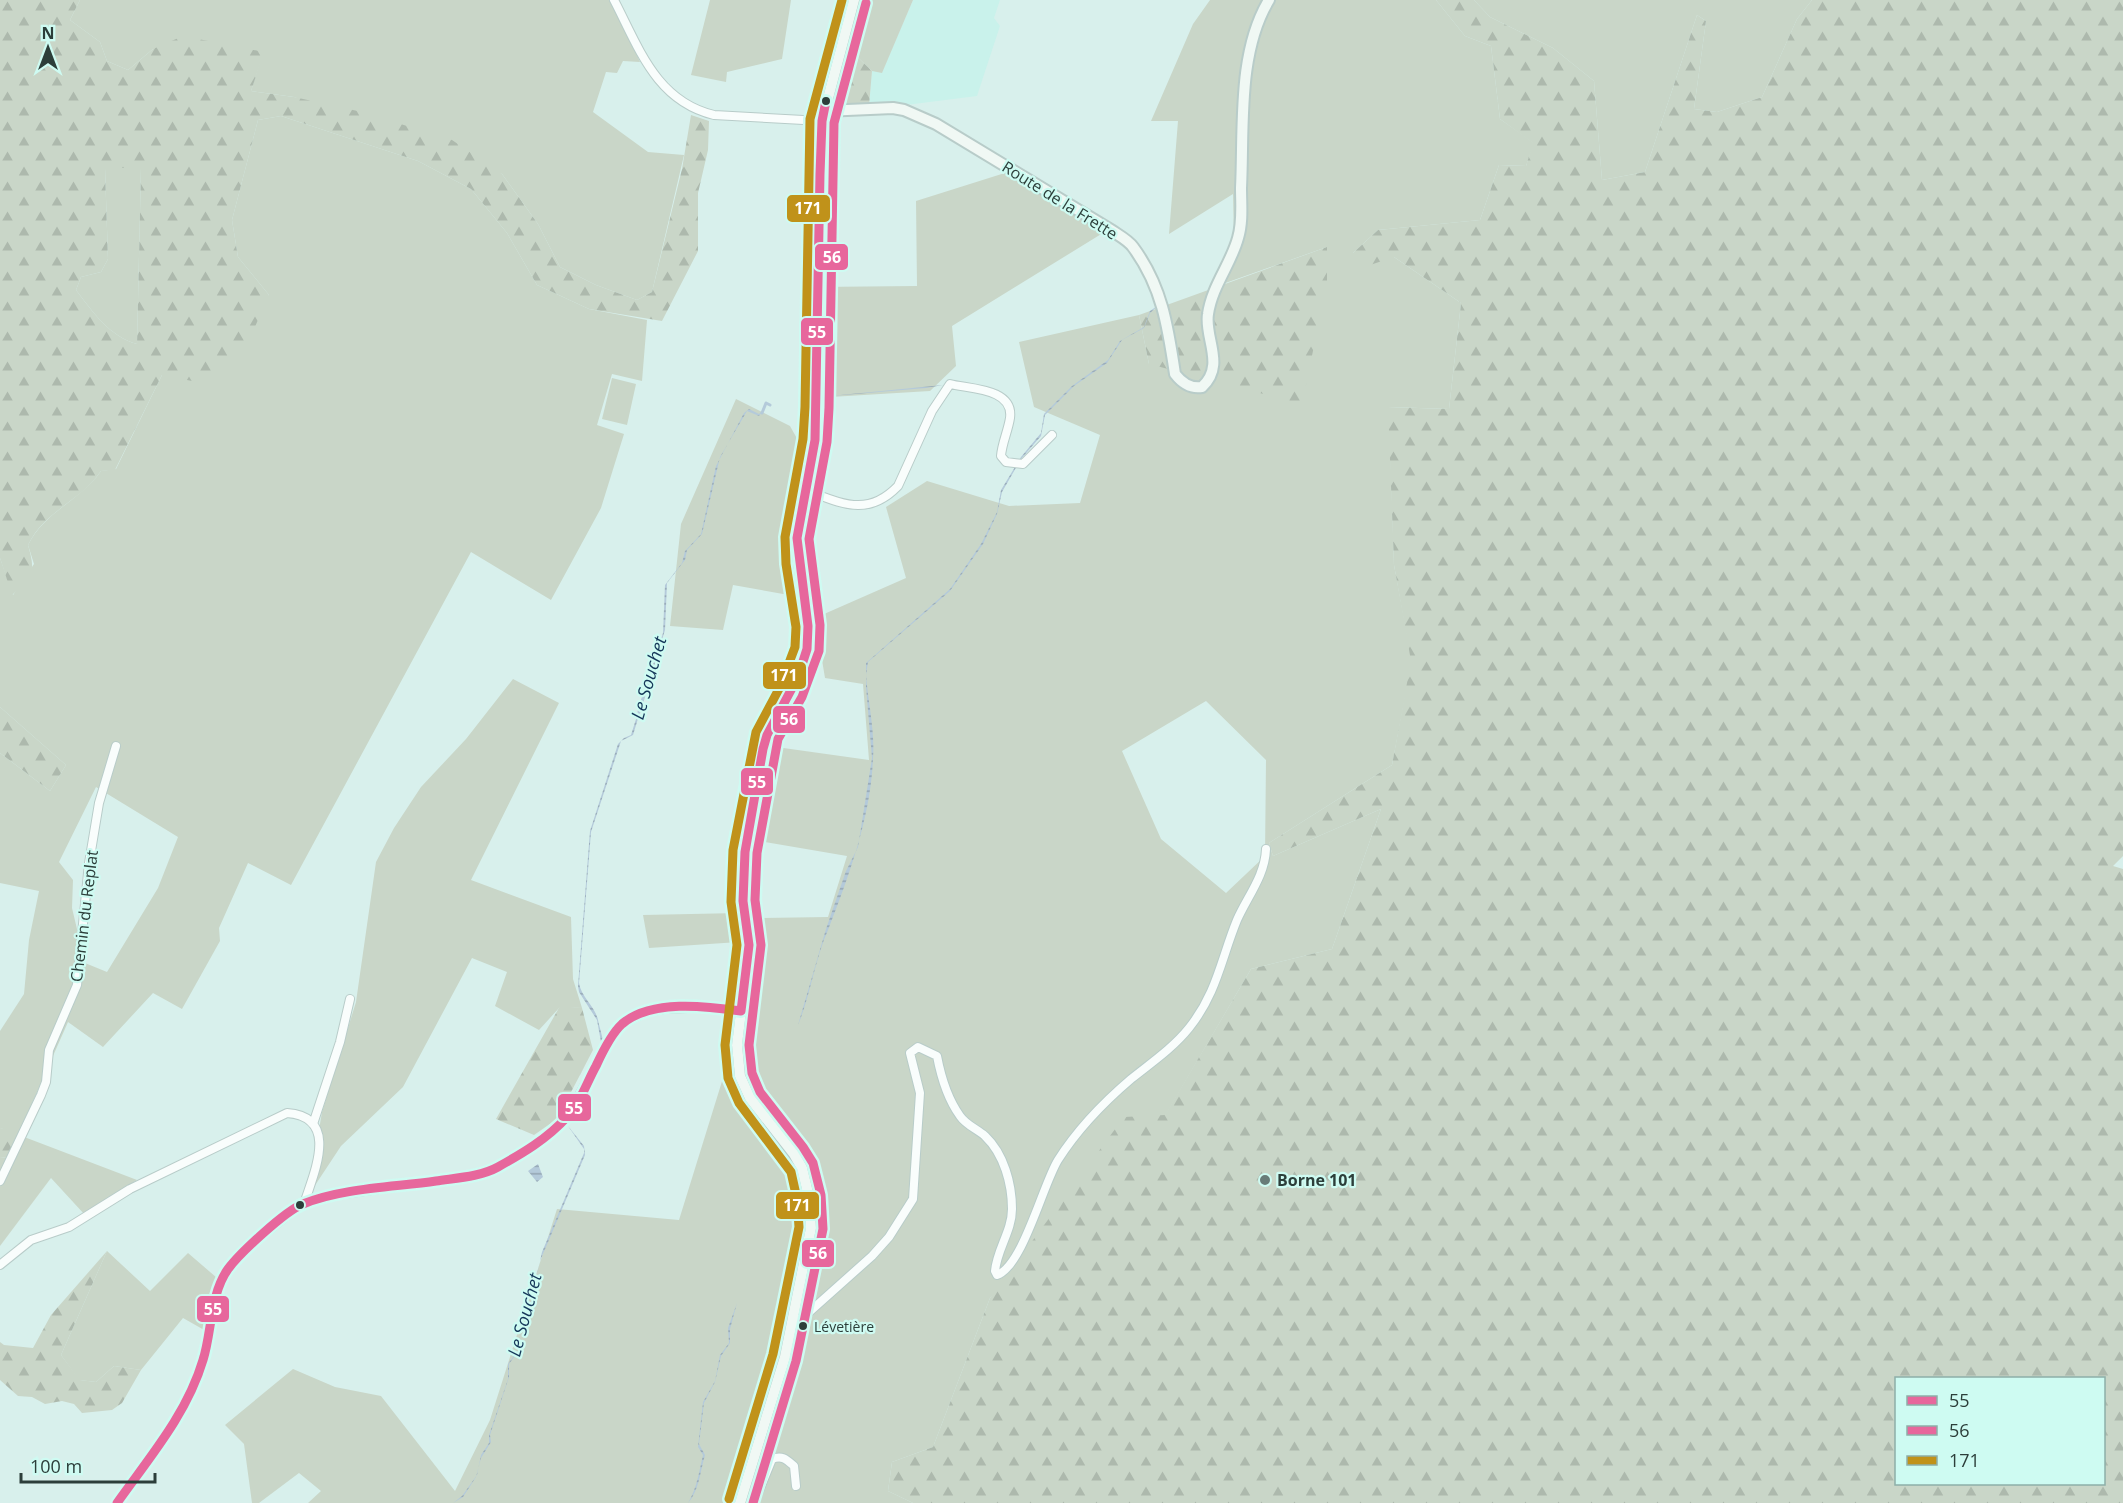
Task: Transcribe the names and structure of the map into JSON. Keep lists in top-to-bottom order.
{
  "streets": {
    "street": ["Route de la Frette", "Chemin du Replat"]
  },
  "water": ["Le Souchet"],
  "places": ["Borne 101", "Lévetière"],
  "lines": ["transit line 171", "transit line 56", "transit line 55"],
  "legend": ["55", "56", "171"],
  "scale_bar": "100 m",
  "north": "top"
}
